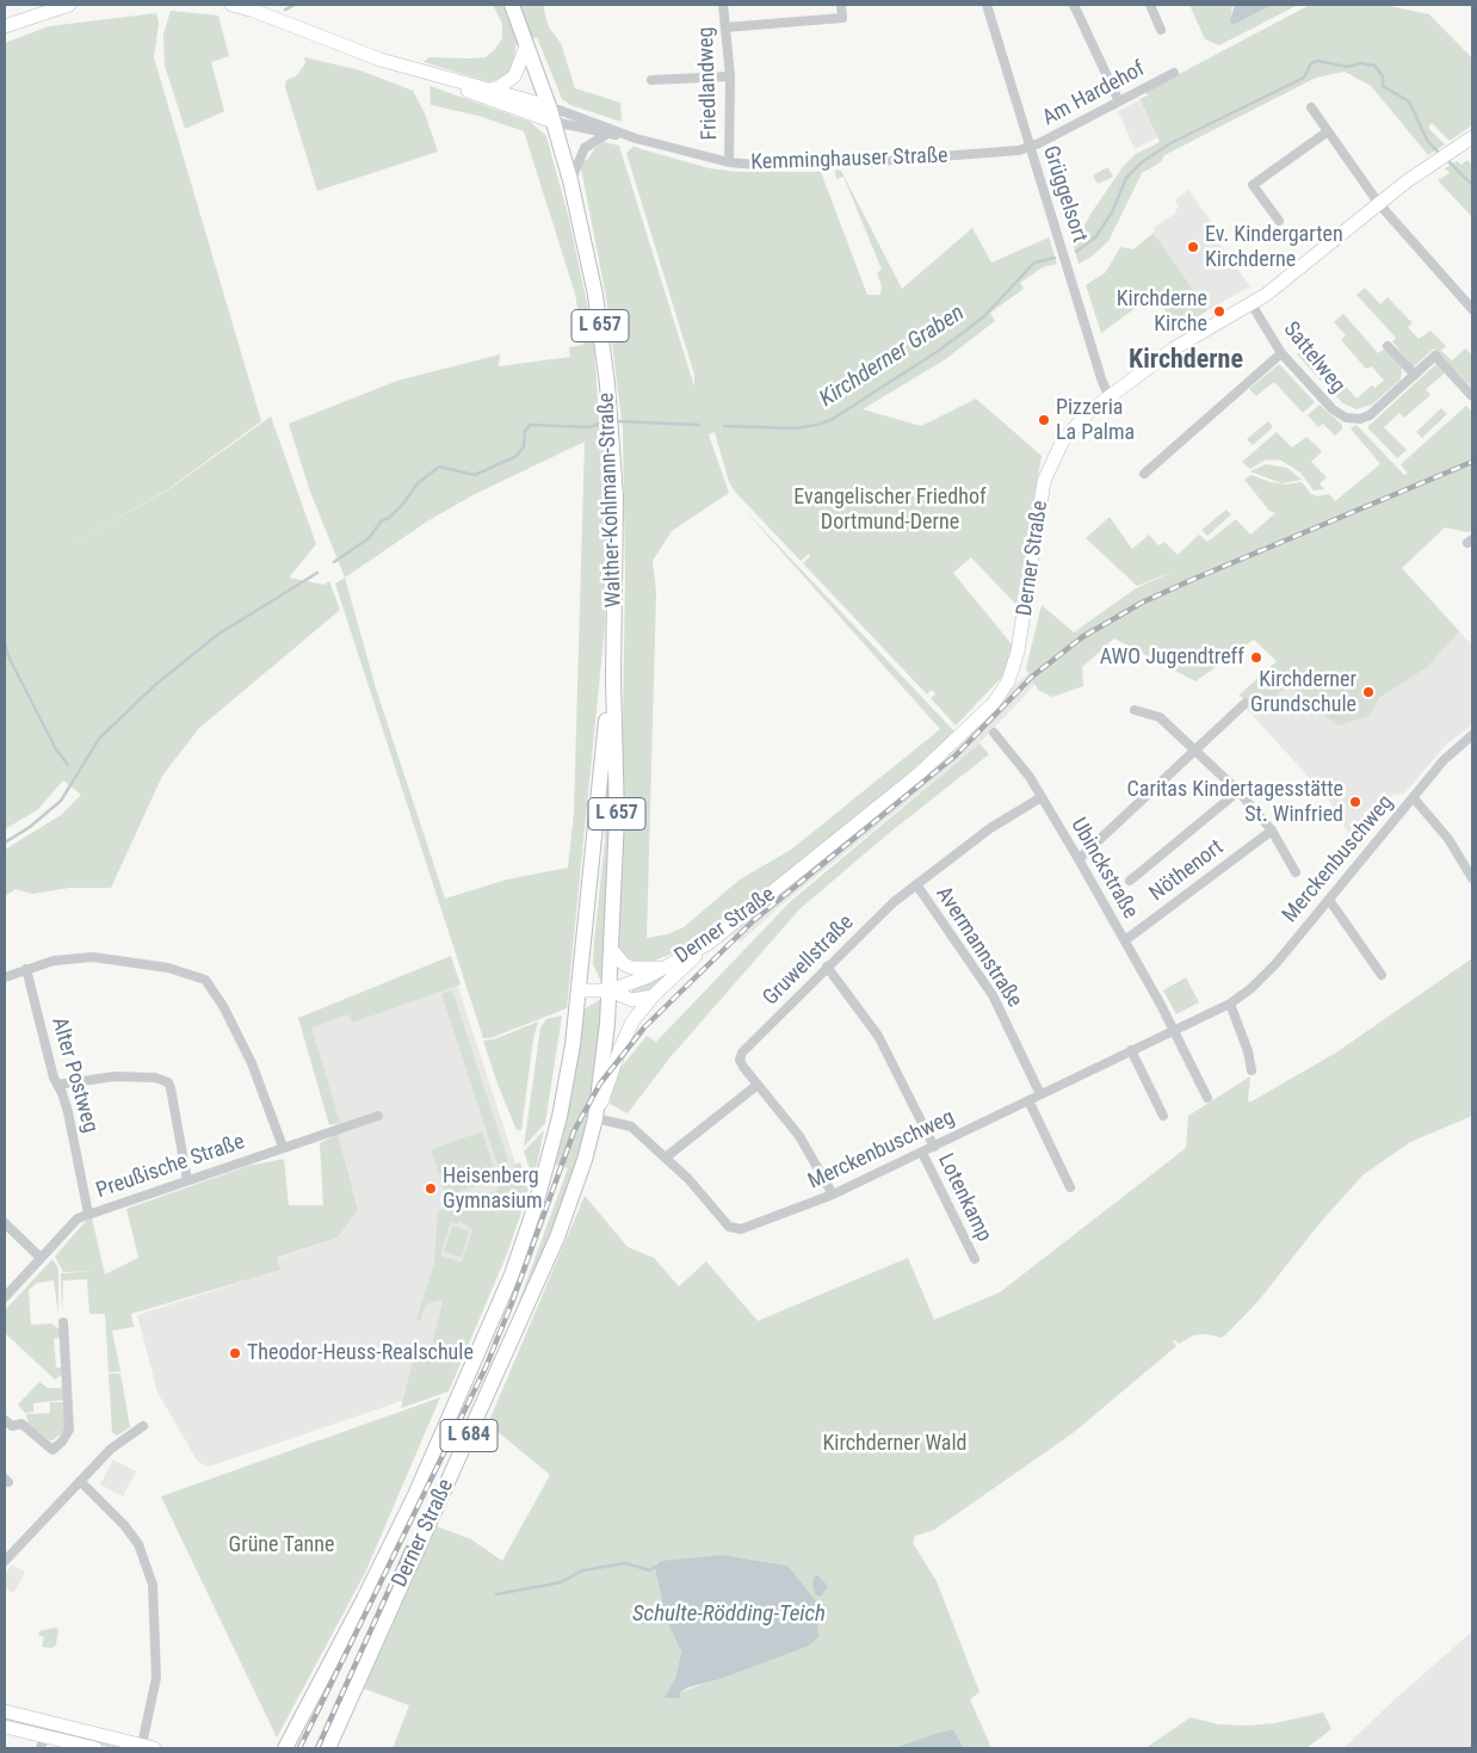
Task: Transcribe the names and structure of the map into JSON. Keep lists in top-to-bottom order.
{
  "streets": {
    "main road": [
      "Kemminghauser Straße",
      "L 657",
      "Walther-Kohlmann-Straße",
      "Derner Straße",
      "L 684"
    ],
    "street": [
      "Friedlandweg",
      "Am Hardehof",
      "Grüggelsort",
      "Sattelweg",
      "Merckenbuschweg",
      "Ubinckstraße",
      "Nöthenort",
      "Avermannstraße",
      "Gruwellstraße",
      "Alter Postweg",
      "Preußische Straße",
      "Lotenkamp"
    ]
  },
  "crossings": [
    ["Friedlandweg", "Kemminghauser Straße"],
    ["Am Hardehof", "Kemminghauser Straße"],
    ["Am Hardehof", "Grüggelsort"],
    ["Kemminghauser Straße", "Grüggelsort"],
    ["Kemminghauser Straße", "Walther-Kohlmann-Straße"],
    ["Grüggelsort", "Derner Straße"],
    ["Sattelweg", "Derner Straße"],
    ["Walther-Kohlmann-Straße", "Derner Straße"],
    ["Walther-Kohlmann-Straße", "L 684"],
    ["Derner Straße", "Merckenbuschweg"],
    ["Derner Straße", "L 684"],
    ["Merckenbuschweg", "Ubinckstraße"],
    ["Merckenbuschweg", "Avermannstraße"],
    ["Merckenbuschweg", "Gruwellstraße"],
    ["Merckenbuschweg", "Lotenkamp"],
    ["Merckenbuschweg", "L 684"],
    ["Ubinckstraße", "Nöthenort"],
    ["Ubinckstraße", "Gruwellstraße"],
    ["Avermannstraße", "Gruwellstraße"],
    ["Alter Postweg", "Preußische Straße"]
  ],
  "districts": ["Kirchderne"],
  "water": ["Kirchderner Graben", "Schulte-Rödding-Teich"],
  "parks": ["Evangelischer Friedhof Dortmund-Derne", "Kirchderner Wald", "Grüne Tanne"],
  "places": [
    "Ev. Kindergarten Kirchderne",
    "Kirchderne Kirche",
    "Pizzeria La Palma",
    "AWO Jugendtreff",
    "Kirchderner Grundschule",
    "Caritas Kindertagesstätte St. Winfried",
    "Heisenberg Gymnasium",
    "Theodor-Heuss-Realschule"
  ]
}
